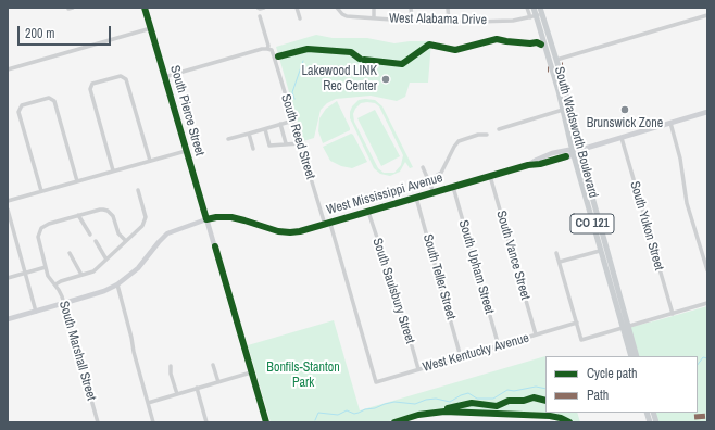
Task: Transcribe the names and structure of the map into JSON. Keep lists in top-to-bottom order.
{
  "streets": {
    "main road": [
      "South Pierce Street",
      "South Wadsworth Boulevard",
      "West Mississippi Avenue",
      "CO 121"
    ],
    "street": [
      "West Alabama Drive",
      "South Reed Street",
      "South Yukon Street",
      "South Vance Street",
      "South Upham Street",
      "South Teller Street",
      "South Saulsbury Street",
      "South Marshall Street",
      "West Kentucky Avenue"
    ]
  },
  "crossings": [
    ["West Alabama Drive", "South Wadsworth Boulevard"],
    ["South Pierce Street", "West Mississippi Avenue"],
    ["South Wadsworth Boulevard", "West Mississippi Avenue"],
    ["South Reed Street", "West Mississippi Avenue"],
    ["South Reed Street", "West Kentucky Avenue"],
    ["West Mississippi Avenue", "South Yukon Street"],
    ["West Mississippi Avenue", "South Vance Street"],
    ["West Mississippi Avenue", "South Upham Street"],
    ["West Mississippi Avenue", "South Teller Street"],
    ["West Mississippi Avenue", "South Saulsbury Street"],
    ["West Mississippi Avenue", "South Marshall Street"],
    ["South Vance Street", "West Kentucky Avenue"],
    ["South Upham Street", "West Kentucky Avenue"],
    ["South Teller Street", "West Kentucky Avenue"],
    ["South Saulsbury Street", "West Kentucky Avenue"]
  ],
  "parks": ["Bonfils-Stanton Park"],
  "places": ["Lakewood LINK Rec Center", "Brunswick Zone"],
  "legend": ["Cycle path", "Path"],
  "scale_bar": "200 m"
}
